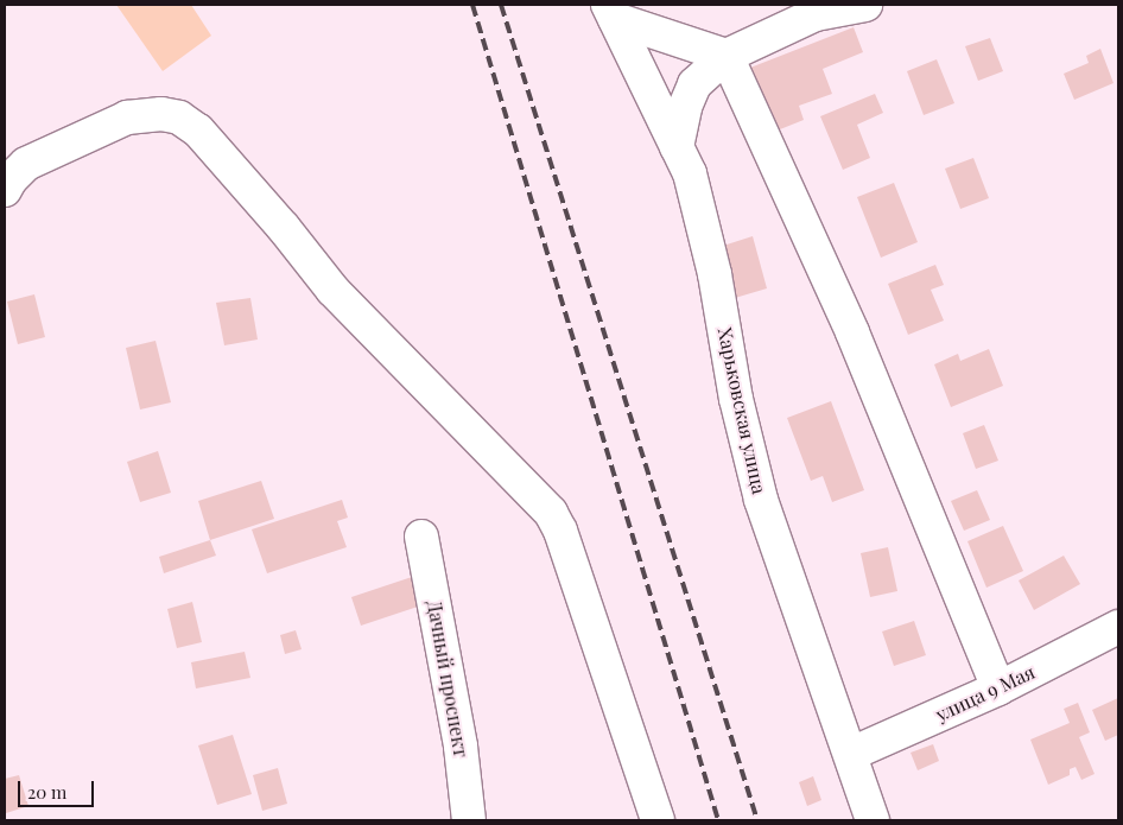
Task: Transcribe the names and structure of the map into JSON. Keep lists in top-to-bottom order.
{
  "streets": {
    "street": ["Харьковская улица", "Дачный проспект", "улица 9 Мая"]
  },
  "crossings": [
    ["Харьковская улица", "улица 9 Мая"]
  ],
  "scale_bar": "20 m"
}
